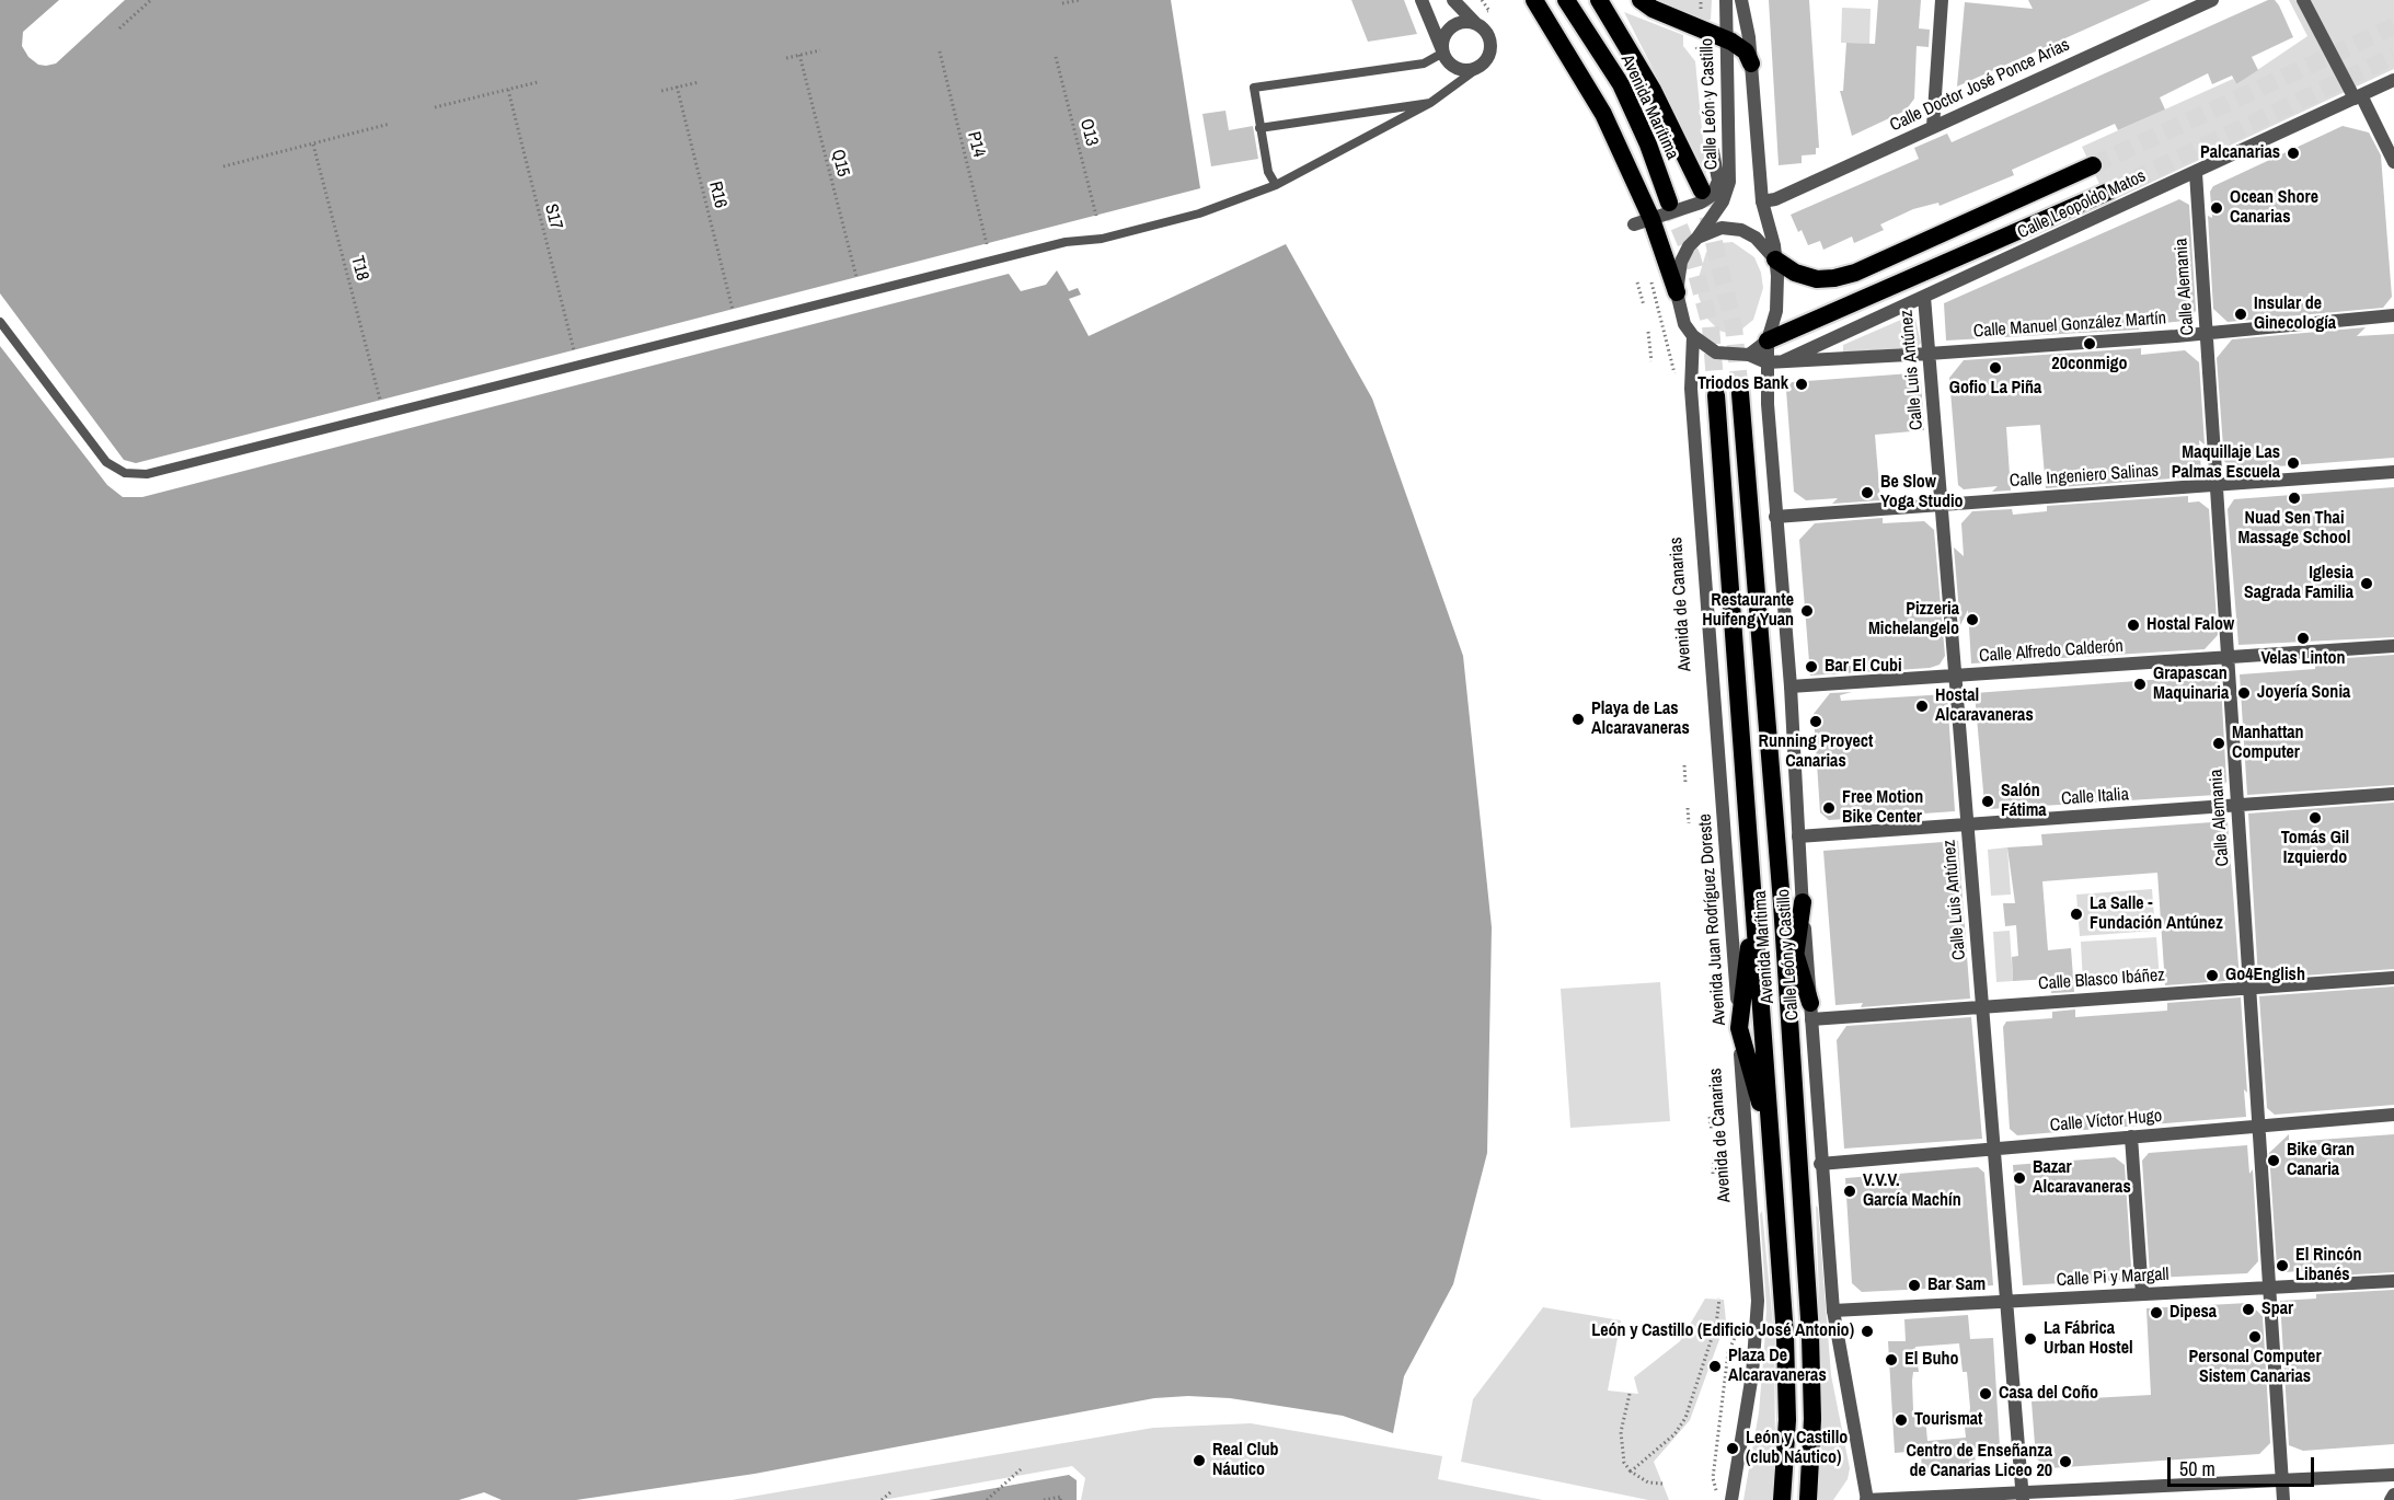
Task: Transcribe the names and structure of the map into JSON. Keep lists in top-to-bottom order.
{
  "streets": {
    "highway": ["Avenida Marítima"],
    "street": [
      "Calle Doctor José Ponce Arias",
      "Calle León y Castillo",
      "Calle Leopoldo Matos",
      "Calle Alemania",
      "Calle Manuel González Martín",
      "Calle Luis Antúnez",
      "Calle Ingeniero Salinas",
      "Calle Alfredo Calderón",
      "Calle Italia",
      "Avenida Juan Rodríguez Doreste",
      "Calle Blasco Ibáñez",
      "Calle Víctor Hugo",
      "Calle Pi y Margall"
    ],
    "path": [
      "O13",
      "P14",
      "Q15",
      "R16",
      "S17",
      "T18"
    ]
  },
  "crossings": [
    ["Calle León y Castillo", "Calle Manuel González Martín"],
    ["Calle León y Castillo", "Calle Ingeniero Salinas"],
    ["Calle León y Castillo", "Calle Alfredo Calderón"],
    ["Calle León y Castillo", "Calle Italia"],
    ["Calle León y Castillo", "Avenida Juan Rodríguez Doreste"],
    ["Calle León y Castillo", "Calle Blasco Ibáñez"],
    ["Calle León y Castillo", "Calle Víctor Hugo"],
    ["Calle León y Castillo", "Calle Pi y Margall"],
    ["Calle Leopoldo Matos", "Calle Alemania"],
    ["Calle Leopoldo Matos", "Calle Manuel González Martín"],
    ["Calle Leopoldo Matos", "Calle Luis Antúnez"],
    ["Calle Alemania", "Calle Manuel González Martín"],
    ["Calle Alemania", "Calle Ingeniero Salinas"],
    ["Calle Alemania", "Calle Alfredo Calderón"],
    ["Calle Alemania", "Calle Italia"],
    ["Calle Alemania", "Calle Blasco Ibáñez"],
    ["Calle Alemania", "Calle Víctor Hugo"],
    ["Calle Alemania", "Calle Pi y Margall"],
    ["Calle Manuel González Martín", "Calle Luis Antúnez"],
    ["Calle Manuel González Martín", "Avenida Juan Rodríguez Doreste"],
    ["Calle Luis Antúnez", "Calle Ingeniero Salinas"],
    ["Calle Luis Antúnez", "Calle Alfredo Calderón"],
    ["Calle Luis Antúnez", "Calle Italia"],
    ["Calle Luis Antúnez", "Calle Blasco Ibáñez"],
    ["Calle Luis Antúnez", "Calle Víctor Hugo"],
    ["Calle Luis Antúnez", "Calle Pi y Margall"]
  ],
  "places": [
    "Palcanarias",
    "Ocean Shore Canarias",
    "Insular de Ginecología",
    "20conmigo",
    "Gofio La Piña",
    "Triodos Bank",
    "Maquillaje Las Palmas Escuela",
    "Be Slow Yoga Studio",
    "Nuad Sen Thai Massage School",
    "Iglesia Sagrada Familia",
    "Restaurante Huifeng Yuan",
    "Pizzeria Michelangelo",
    "Hostal Falow",
    "Velas Linton",
    "Bar El Cubi",
    "Grapascan Maquinaria",
    "Joyería Sonia",
    "Hostal Alcaravaneras",
    "Playa de Las Alcaravaneras",
    "Running Proyect Canarias",
    "Manhattan Computer",
    "Salón Fátima",
    "Free Motion Bike Center",
    "Tomás Gil Izquierdo",
    "La Salle - Fundación Antúnez",
    "Go4English",
    "Bike Gran Canaria",
    "Bazar Alcaravaneras",
    "V.V.V. García Machín",
    "El Rincón Libanés",
    "Bar Sam",
    "Spar",
    "Dipesa",
    "León y Castillo (Edificio José Antonio)",
    "Personal Computer Sistem Canarias",
    "La Fábrica Urban Hostel",
    "El Buho",
    "Plaza De Alcaravaneras",
    "Casa del Coño",
    "Tourismat",
    "León y Castillo (club Náutico)",
    "Real Club Náutico",
    "Centro de Enseñanza de Canarias Liceo 20"
  ],
  "scale_bar": "50 m"
}
